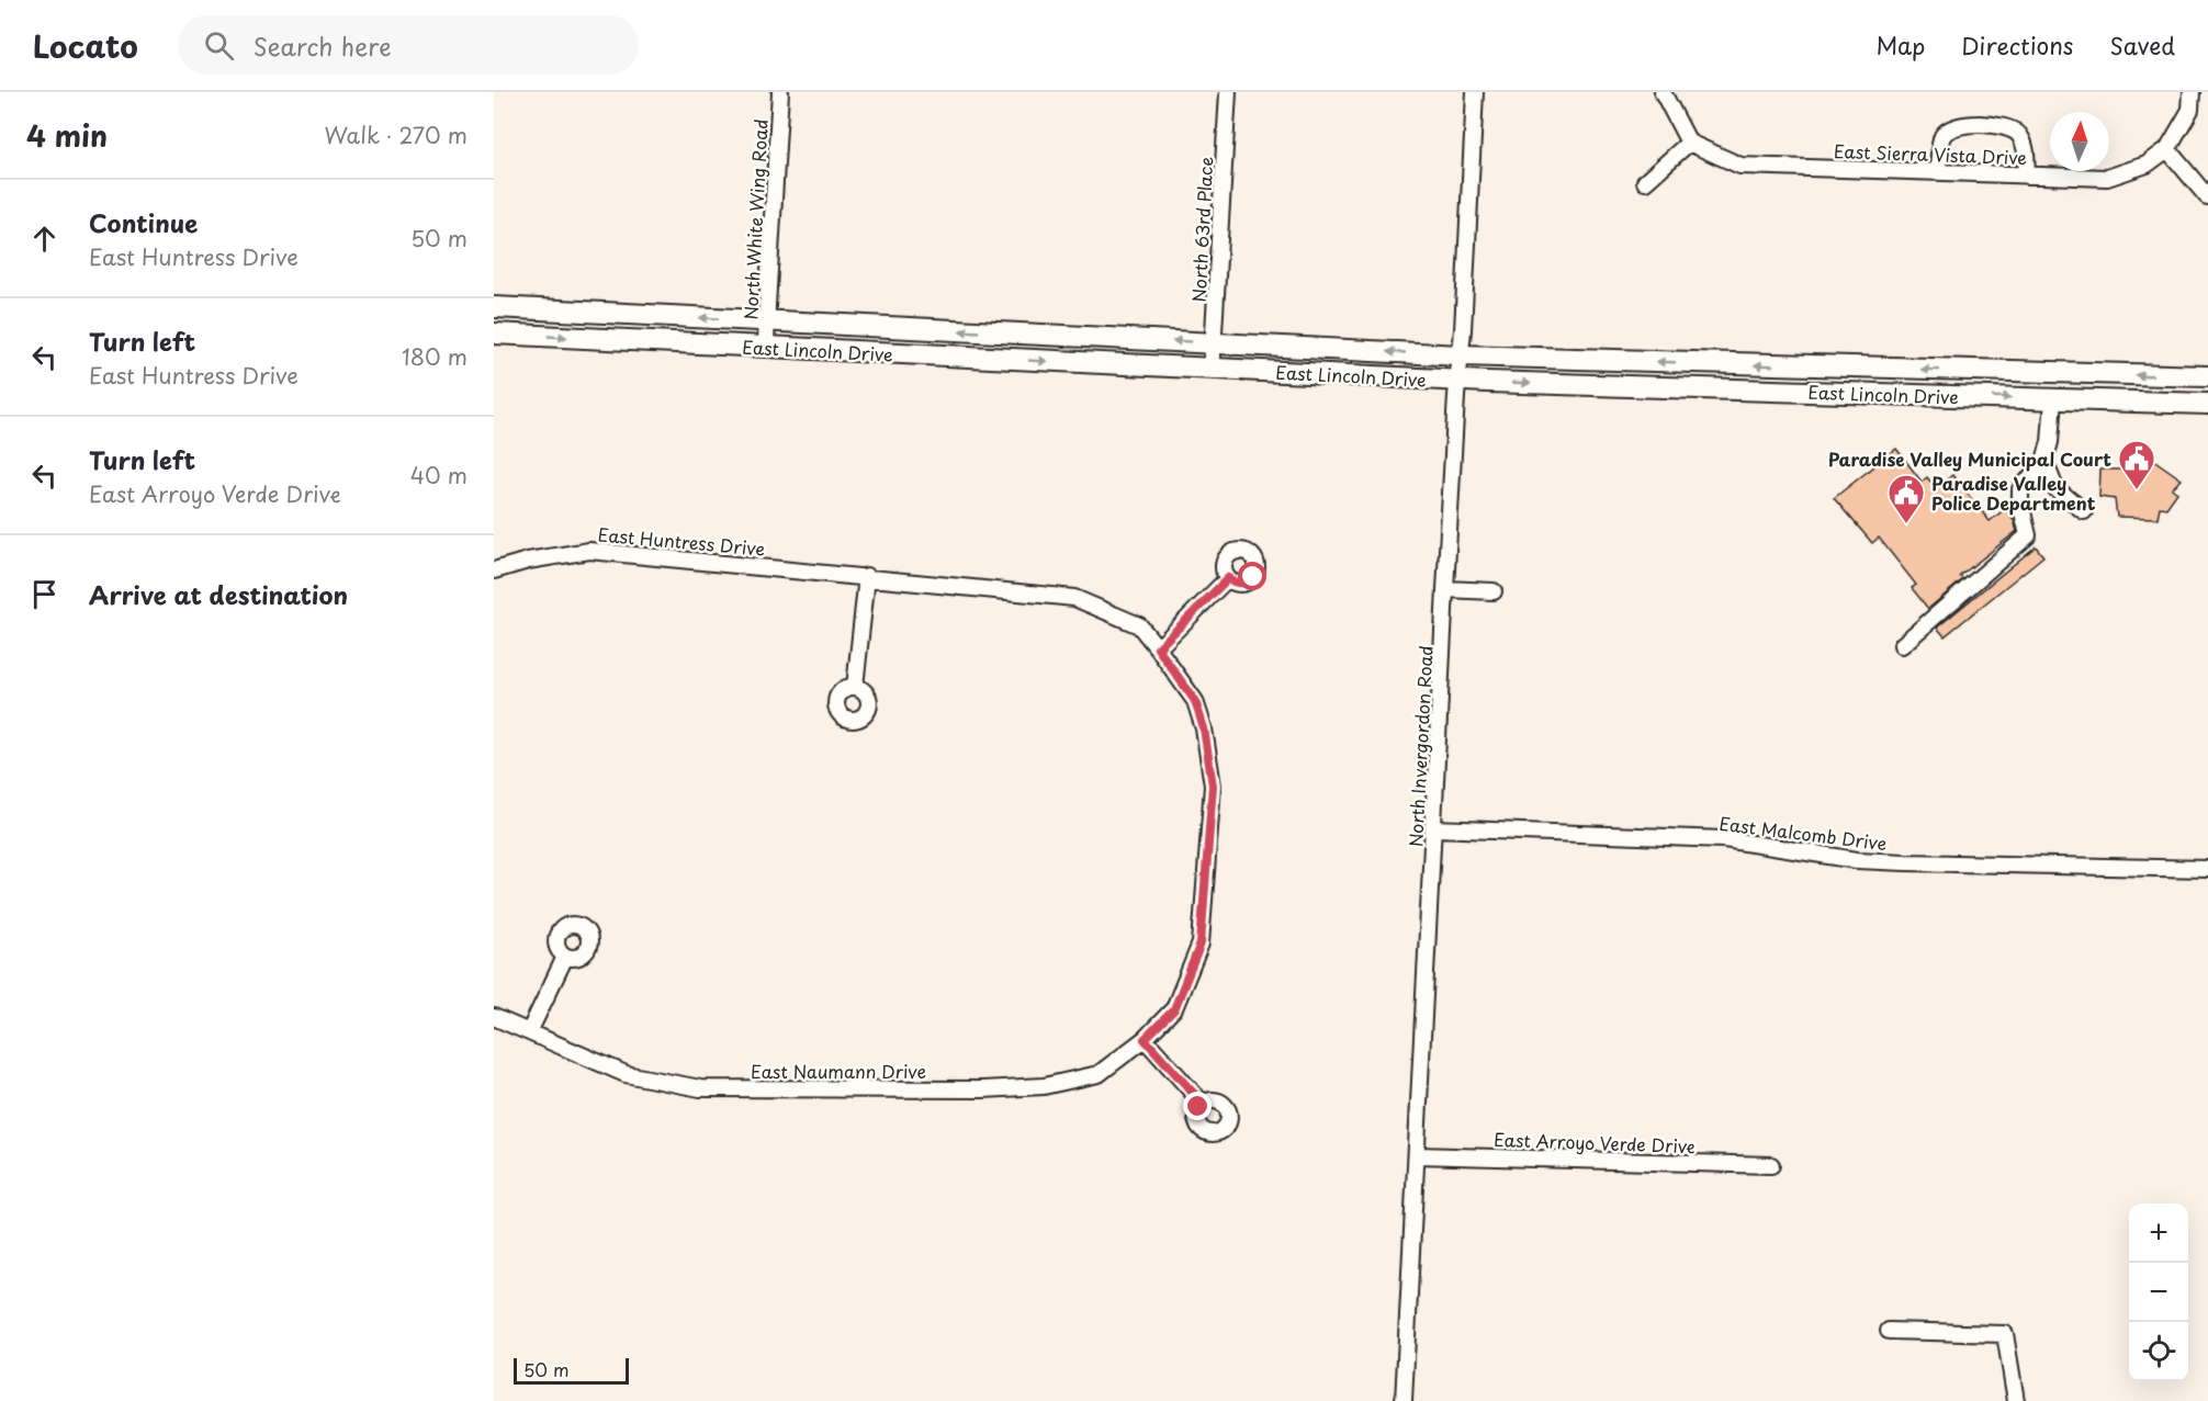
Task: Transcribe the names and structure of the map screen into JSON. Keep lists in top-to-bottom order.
{
  "streets": {
    "main road": ["East Lincoln Drive"],
    "street": [
      "East Sierra Vista Drive",
      "North White Wing Road",
      "North 63rd Place",
      "East Huntress Drive",
      "North Invergordon Road",
      "East Malcomb Drive",
      "East Naumann Drive",
      "East Arroyo Verde Drive"
    ]
  },
  "crossings": [
    ["North White Wing Road", "East Lincoln Drive"],
    ["North 63rd Place", "East Lincoln Drive"],
    ["East Lincoln Drive", "North Invergordon Road"],
    ["East Huntress Drive", "East Naumann Drive"],
    ["North Invergordon Road", "East Malcomb Drive"],
    ["North Invergordon Road", "East Arroyo Verde Drive"]
  ],
  "places": {
    "public building": ["Paradise Valley Municipal Court", "Paradise Valley Police Department"]
  },
  "scale_bar": "50 m",
  "north": "top",
  "page": {
    "header": "Locato",
    "search": "Search here",
    "nav": ["Map", "Directions", "Saved"],
    "heading": ["4 min", "Walk · 270 m"],
    "list": [
      ["Continue", "East Huntress Drive", "50 m"],
      ["Turn left", "East Huntress Drive", "180 m"],
      ["Turn left", "East Arroyo Verde Drive", "40 m"],
      "Arrive at destination"
    ],
    "map_buttons": ["+", "−"],
    "scale": "50 m"
  }
}
